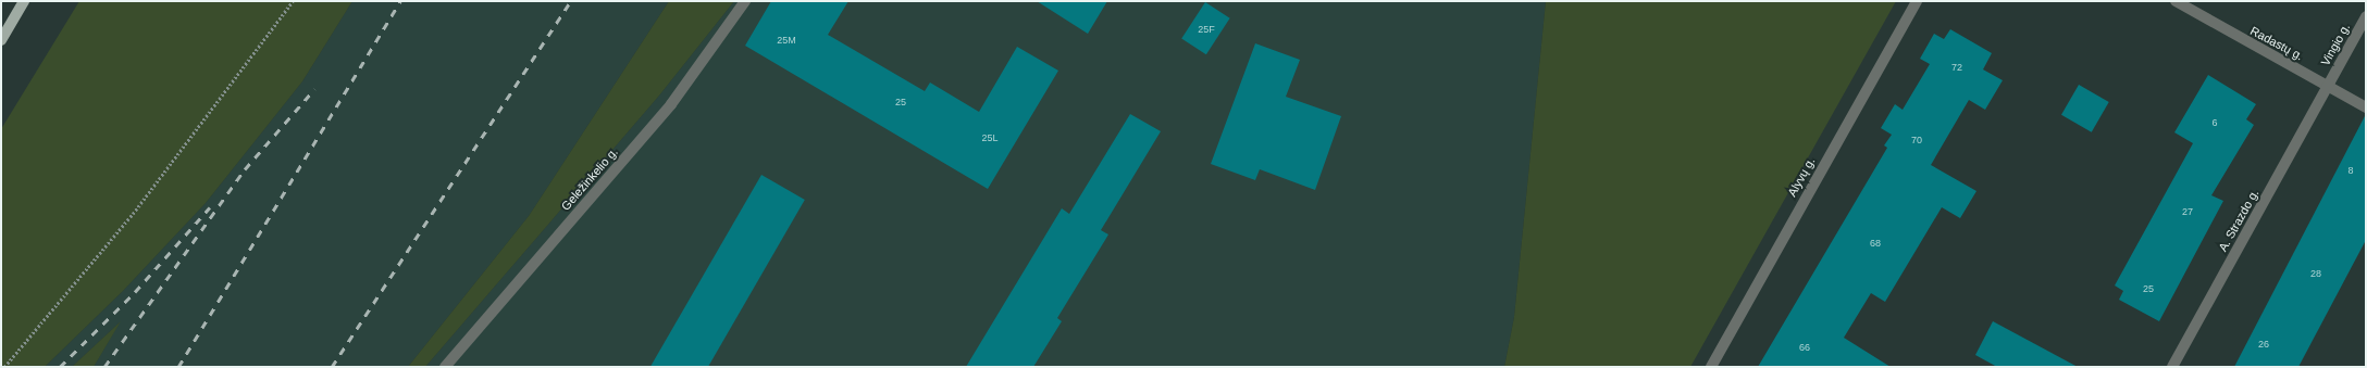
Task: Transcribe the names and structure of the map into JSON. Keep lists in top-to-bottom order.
{
  "streets": {
    "street": [
      "Radastų g.",
      "Vingio g.",
      "Alyvų g.",
      "Geležinkelio g.",
      "A. Strazdo g."
    ]
  },
  "crossings": [
    ["Radastų g.", "Vingio g."],
    ["Radastų g.", "A. Strazdo g."],
    ["Vingio g.", "A. Strazdo g."]
  ],
  "house_numbers": [
    "25F",
    "25M",
    "72",
    "25",
    "6",
    "25L",
    "70",
    "8",
    "27",
    "68",
    "28",
    "25",
    "26",
    "66"
  ]
}
